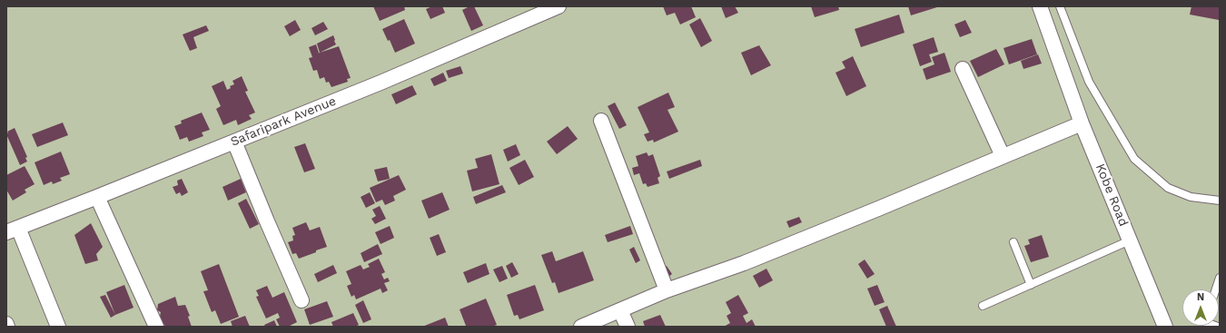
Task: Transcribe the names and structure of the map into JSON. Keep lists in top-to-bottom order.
{
  "streets": {
    "street": ["Safaripark Avenue", "Kobe Road"]
  },
  "north": "top"
}
